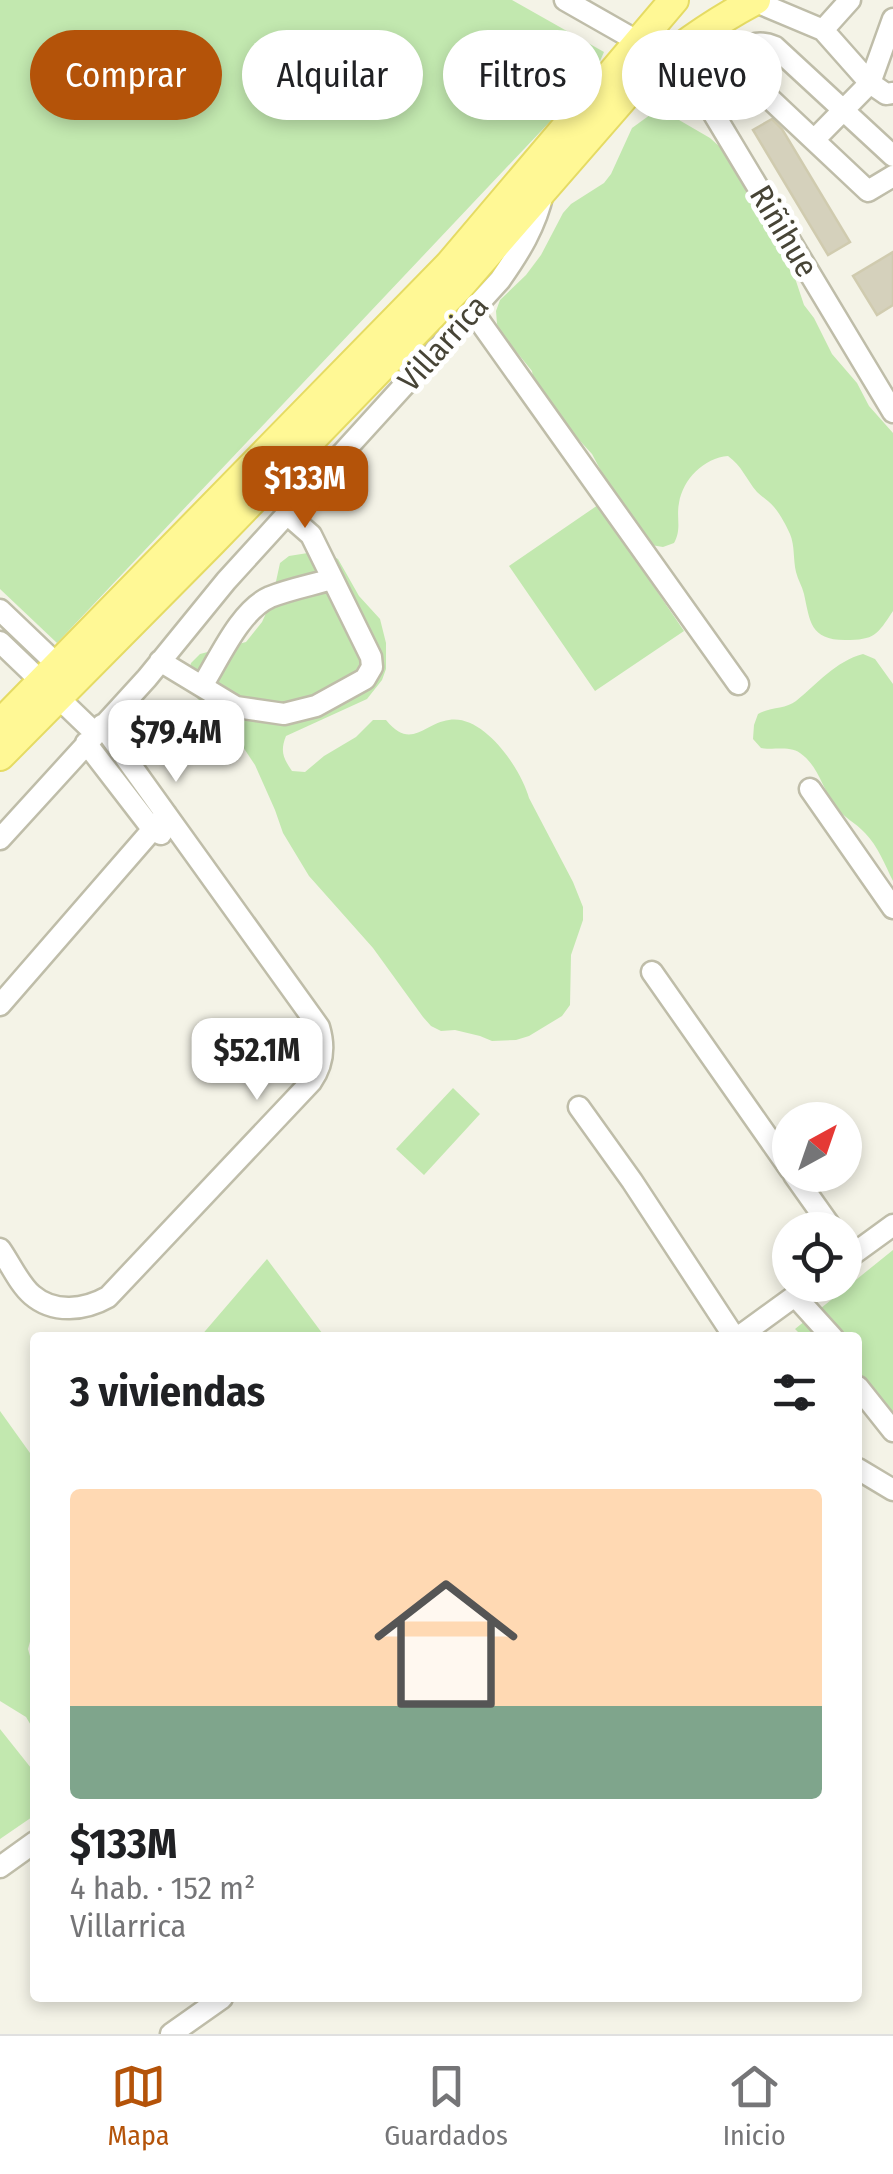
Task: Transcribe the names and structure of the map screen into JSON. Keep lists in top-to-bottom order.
{
  "streets": {
    "street": ["Riñihue", "Villarrica"]
  },
  "north": "top right",
  "page": {
    "chip": [
      "Comprar",
      "Alquilar",
      "Filtros",
      "Nuevo"
    ],
    "price": ["$133M", "$79.4M", "$52.1M"],
    "heading": "3 viviendas",
    "list": [
      {
        "name": "$133M",
        "note": "4 hab. · 152 m² · Villarrica"
      }
    ],
    "tabs": ["Mapa", "Guardados", "Inicio"]
  }
}
